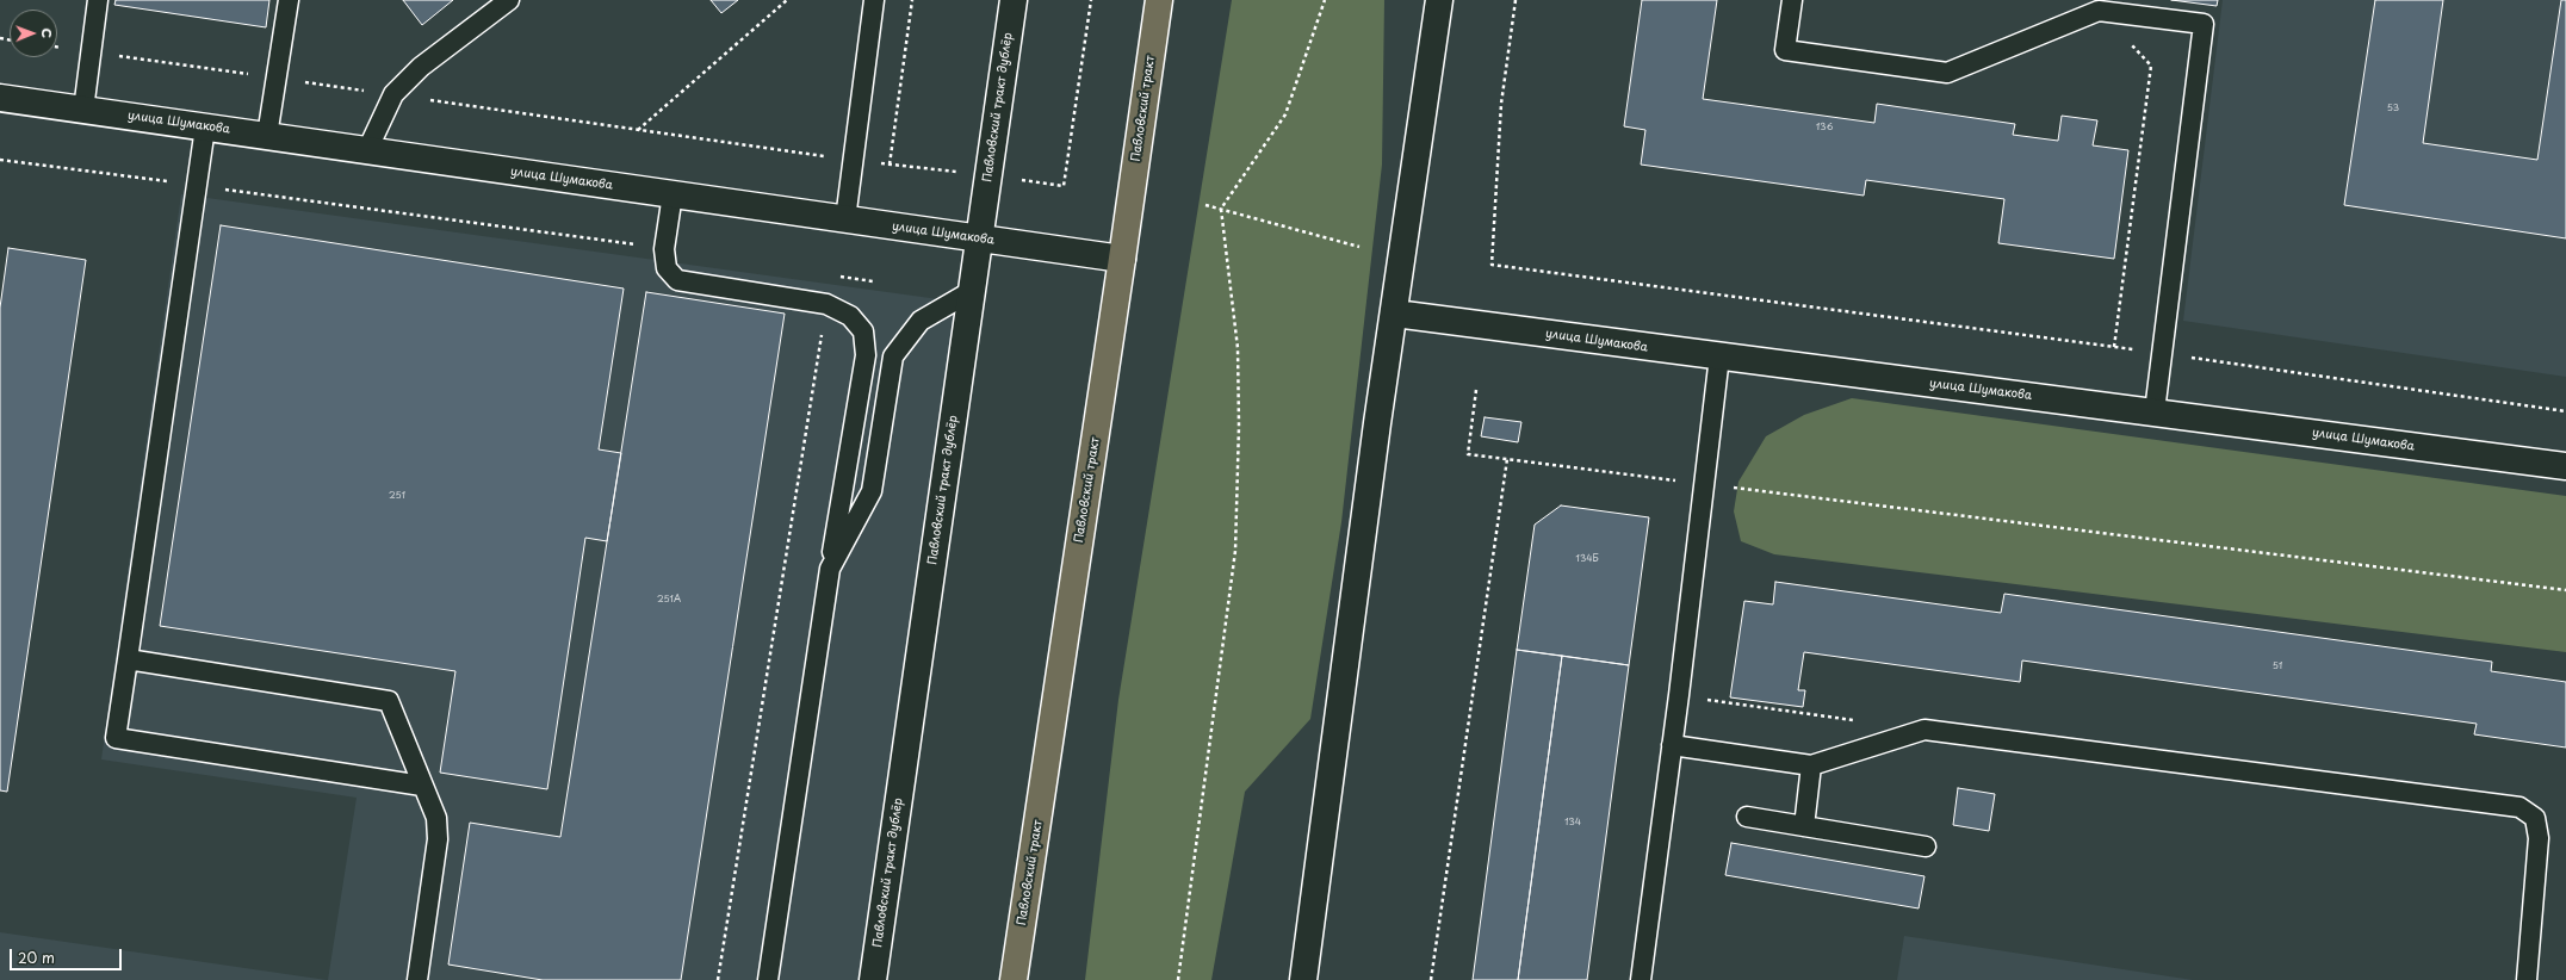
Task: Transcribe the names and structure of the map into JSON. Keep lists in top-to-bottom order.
{
  "streets": {
    "main road": ["Павловский тракт"],
    "street": ["Павловский тракт дублёр", "улица Шумакова"]
  },
  "crossings": [
    ["Павловский тракт дублёр", "улица Шумакова"],
    ["Павловский тракт", "улица Шумакова"]
  ],
  "house_numbers": [
    "53",
    "136",
    "251",
    "134Б",
    "251А",
    "51",
    "134"
  ],
  "scale_bar": "20 m",
  "north": "right"
}
